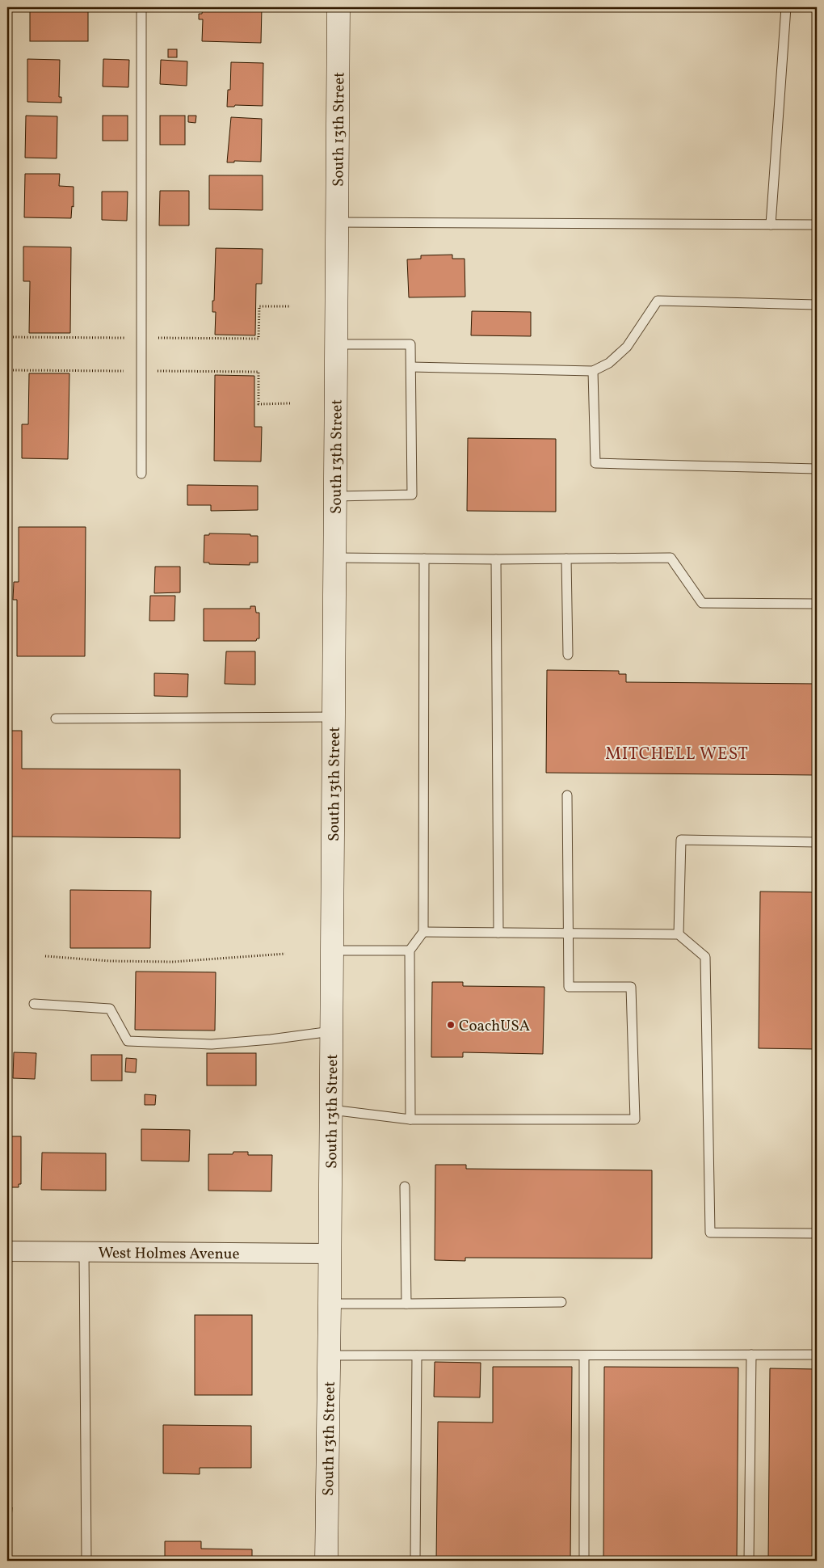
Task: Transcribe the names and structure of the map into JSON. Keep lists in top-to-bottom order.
{
  "streets": {
    "street": ["South 13th Street", "West Holmes Avenue"]
  },
  "crossings": [
    ["South 13th Street", "West Holmes Avenue"]
  ],
  "districts": ["MITCHELL WEST"],
  "places": ["CoachUSA"]
}
